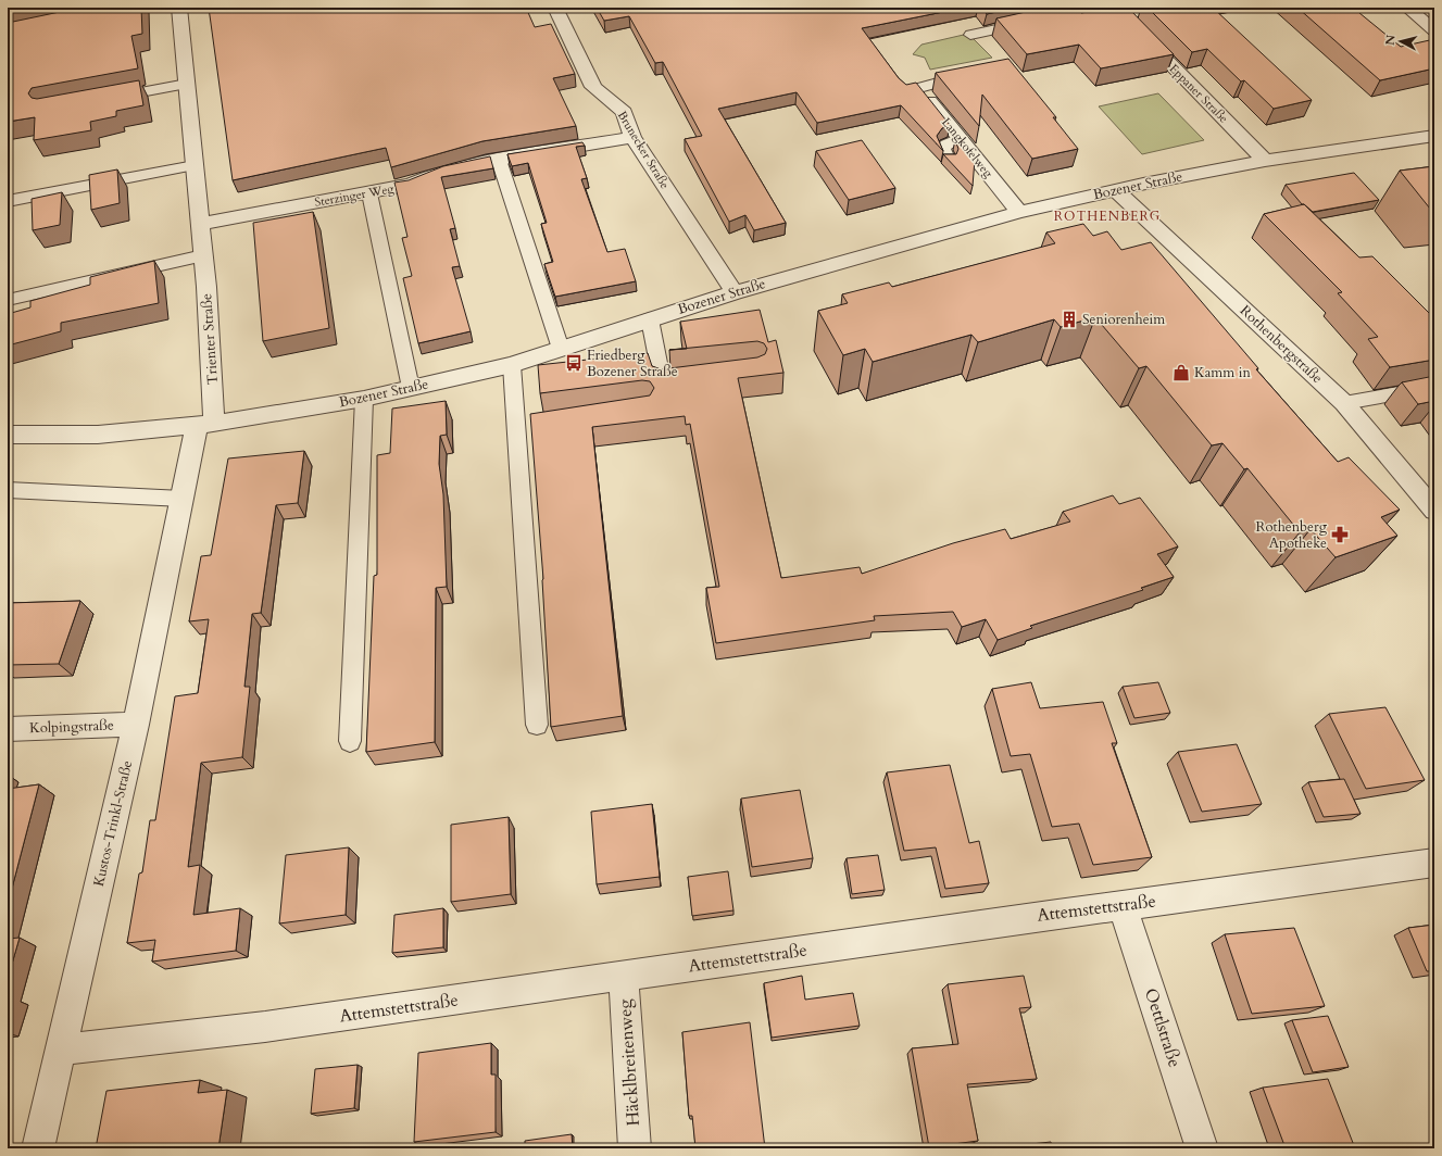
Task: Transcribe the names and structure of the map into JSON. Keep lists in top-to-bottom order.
{
  "streets": {
    "street": [
      "Eppaner Straße",
      "Langkofelweg",
      "Brunecker Straße",
      "Bozener Straße",
      "Sterzinger Weg",
      "Trienter Straße",
      "Rothenbergstraße",
      "Kolpingstraße",
      "Kustos-Trinkl-Straße",
      "Attemstettstraße",
      "Oettlstraße",
      "Häcklbreitenweg"
    ]
  },
  "crossings": [
    ["Eppaner Straße", "Bozener Straße"],
    ["Langkofelweg", "Bozener Straße"],
    ["Brunecker Straße", "Bozener Straße"],
    ["Brunecker Straße", "Sterzinger Weg"],
    ["Bozener Straße", "Trienter Straße"],
    ["Bozener Straße", "Rothenbergstraße"],
    ["Bozener Straße", "Kustos-Trinkl-Straße"],
    ["Sterzinger Weg", "Trienter Straße"],
    ["Trienter Straße", "Kustos-Trinkl-Straße"],
    ["Kolpingstraße", "Kustos-Trinkl-Straße"],
    ["Kustos-Trinkl-Straße", "Attemstettstraße"],
    ["Attemstettstraße", "Oettlstraße"],
    ["Attemstettstraße", "Häcklbreitenweg"]
  ],
  "districts": ["ROTHENBERG"],
  "places": {
    "building": ["Seniorenheim"],
    "bus stop": ["Friedberg Bozener Straße"],
    "shop": ["Kamm in"],
    "pharmacy": ["Rothenberg Apotheke"]
  },
  "north": "left"
}
